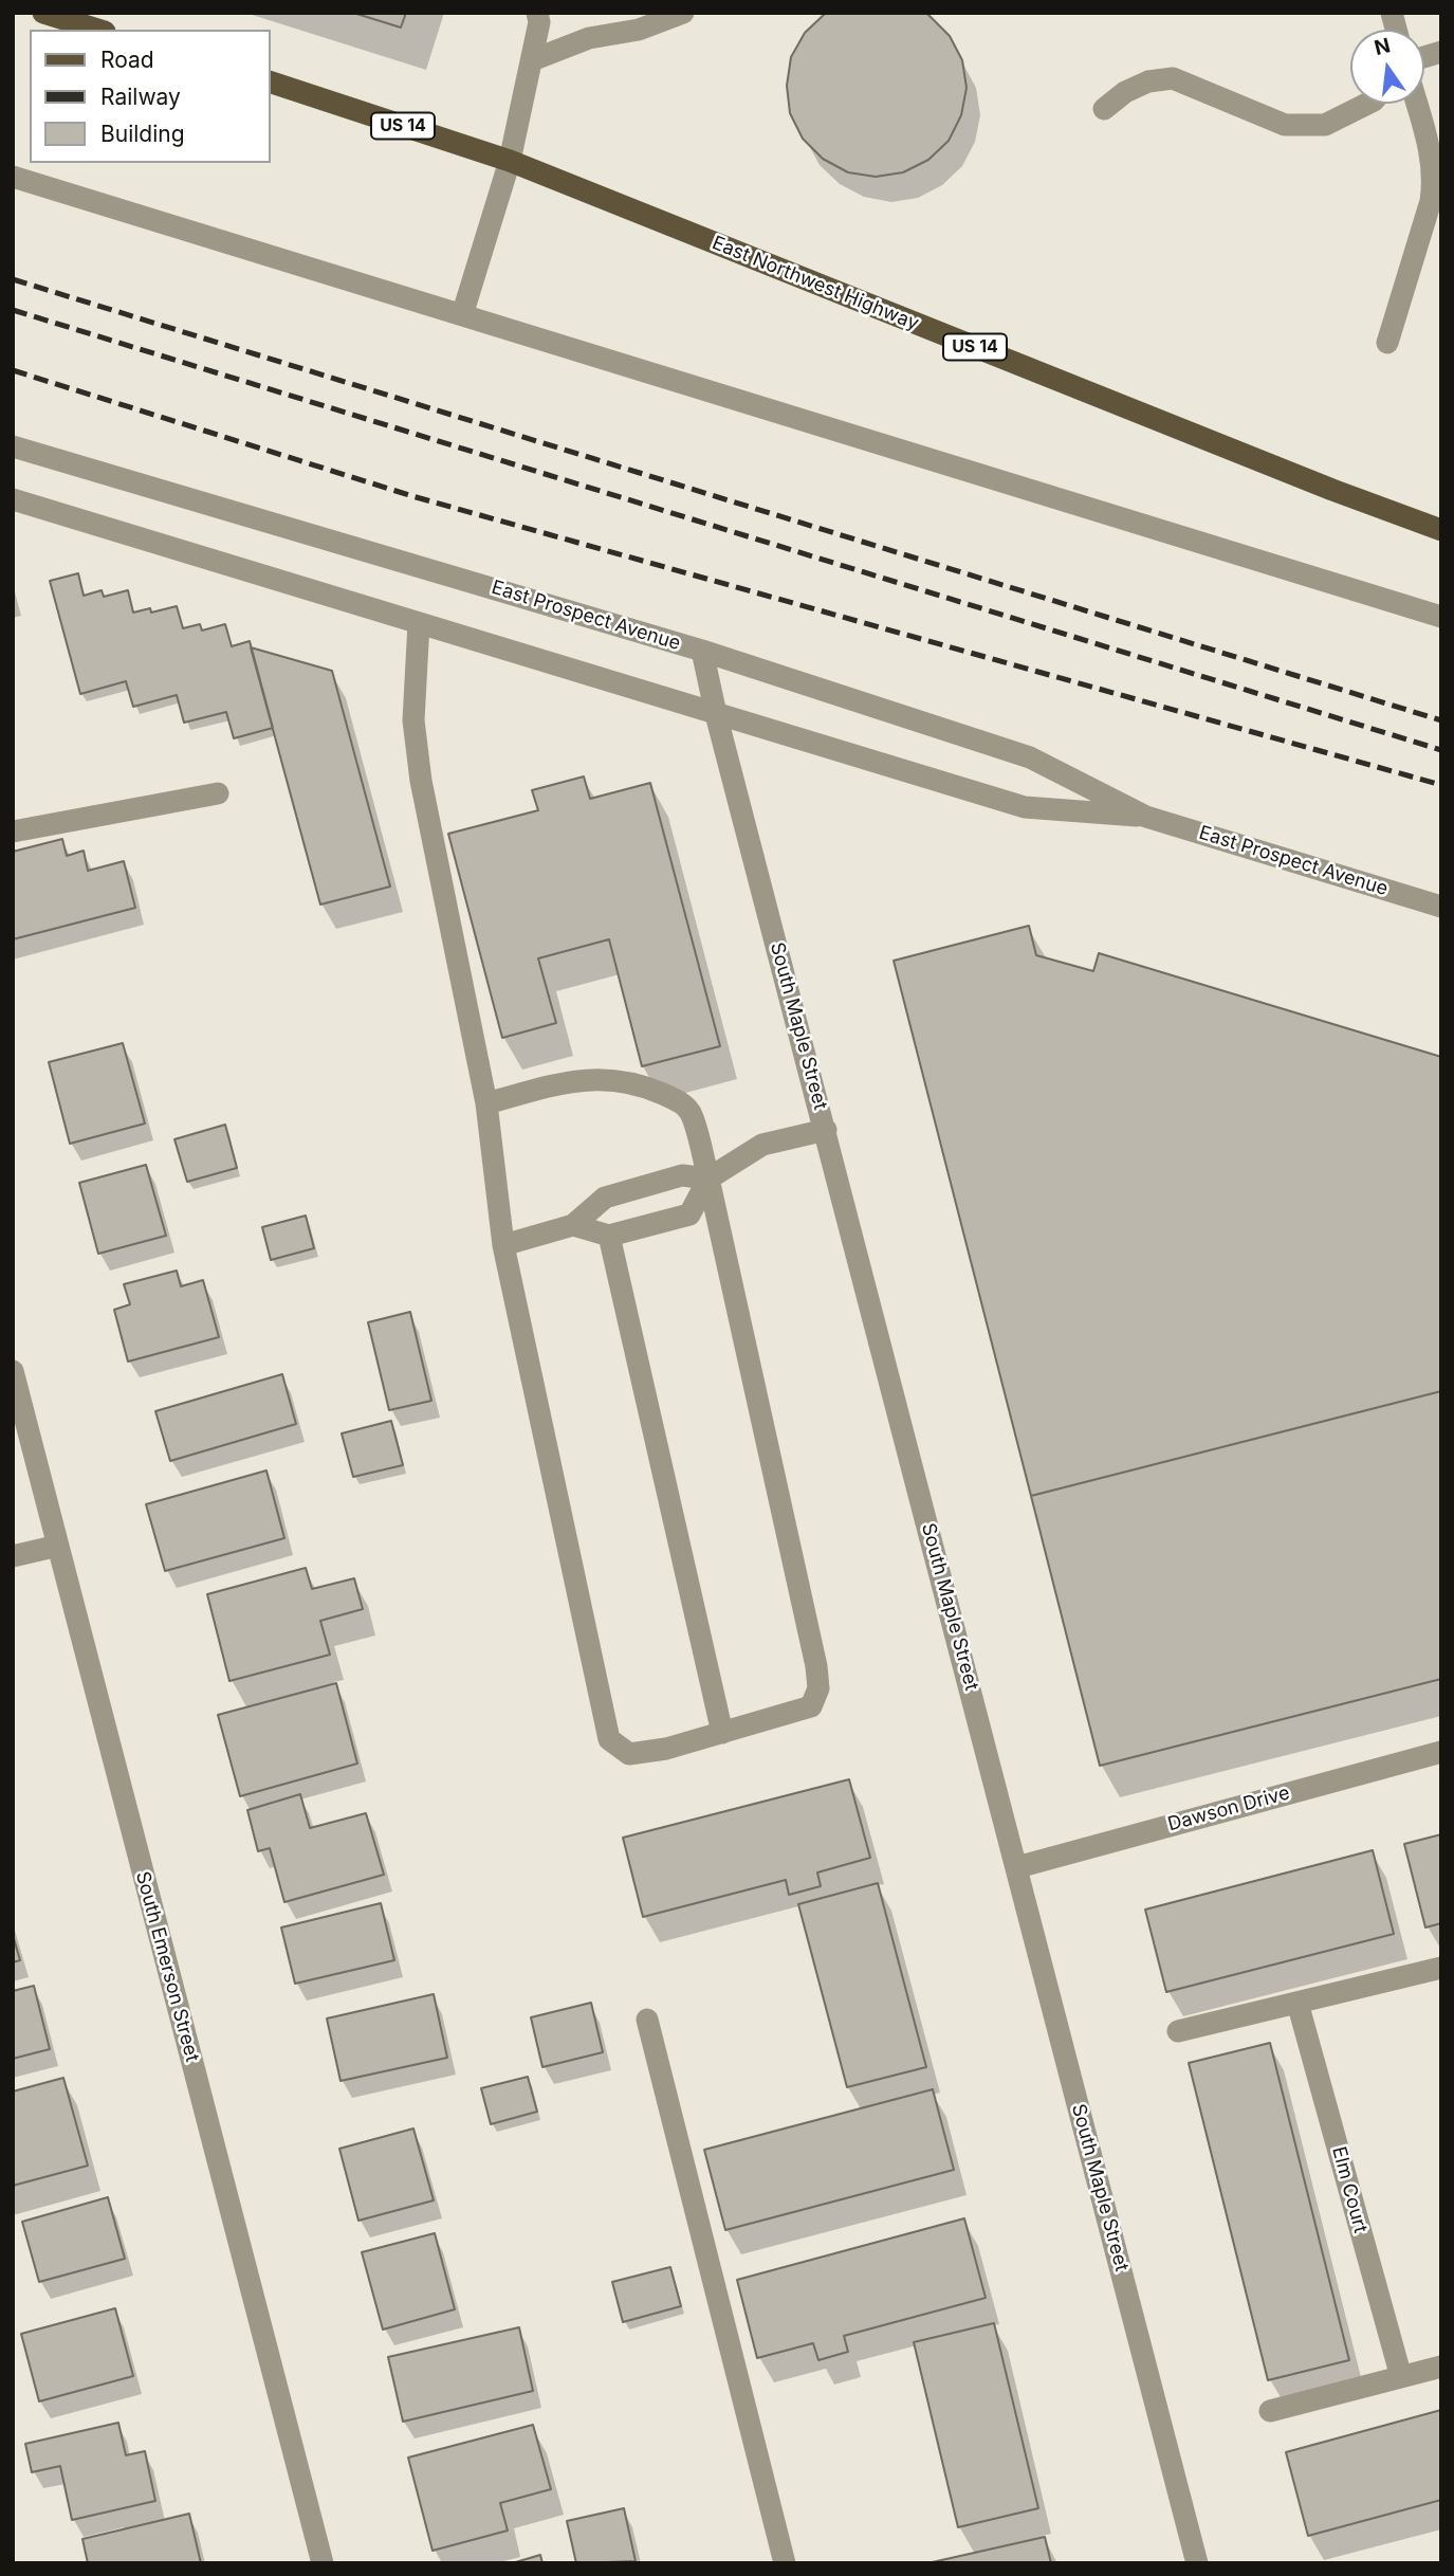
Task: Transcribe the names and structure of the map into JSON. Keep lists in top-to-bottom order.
{
  "streets": {
    "main road": ["US 14", "East Northwest Highway"],
    "street": [
      "East Prospect Avenue",
      "South Maple Street",
      "Dawson Drive",
      "South Emerson Street",
      "Elm Court"
    ]
  },
  "crossings": [
    ["East Prospect Avenue", "South Maple Street"],
    ["South Maple Street", "Dawson Drive"]
  ],
  "legend": ["Road", "Railway", "Building"],
  "north": "top"
}
